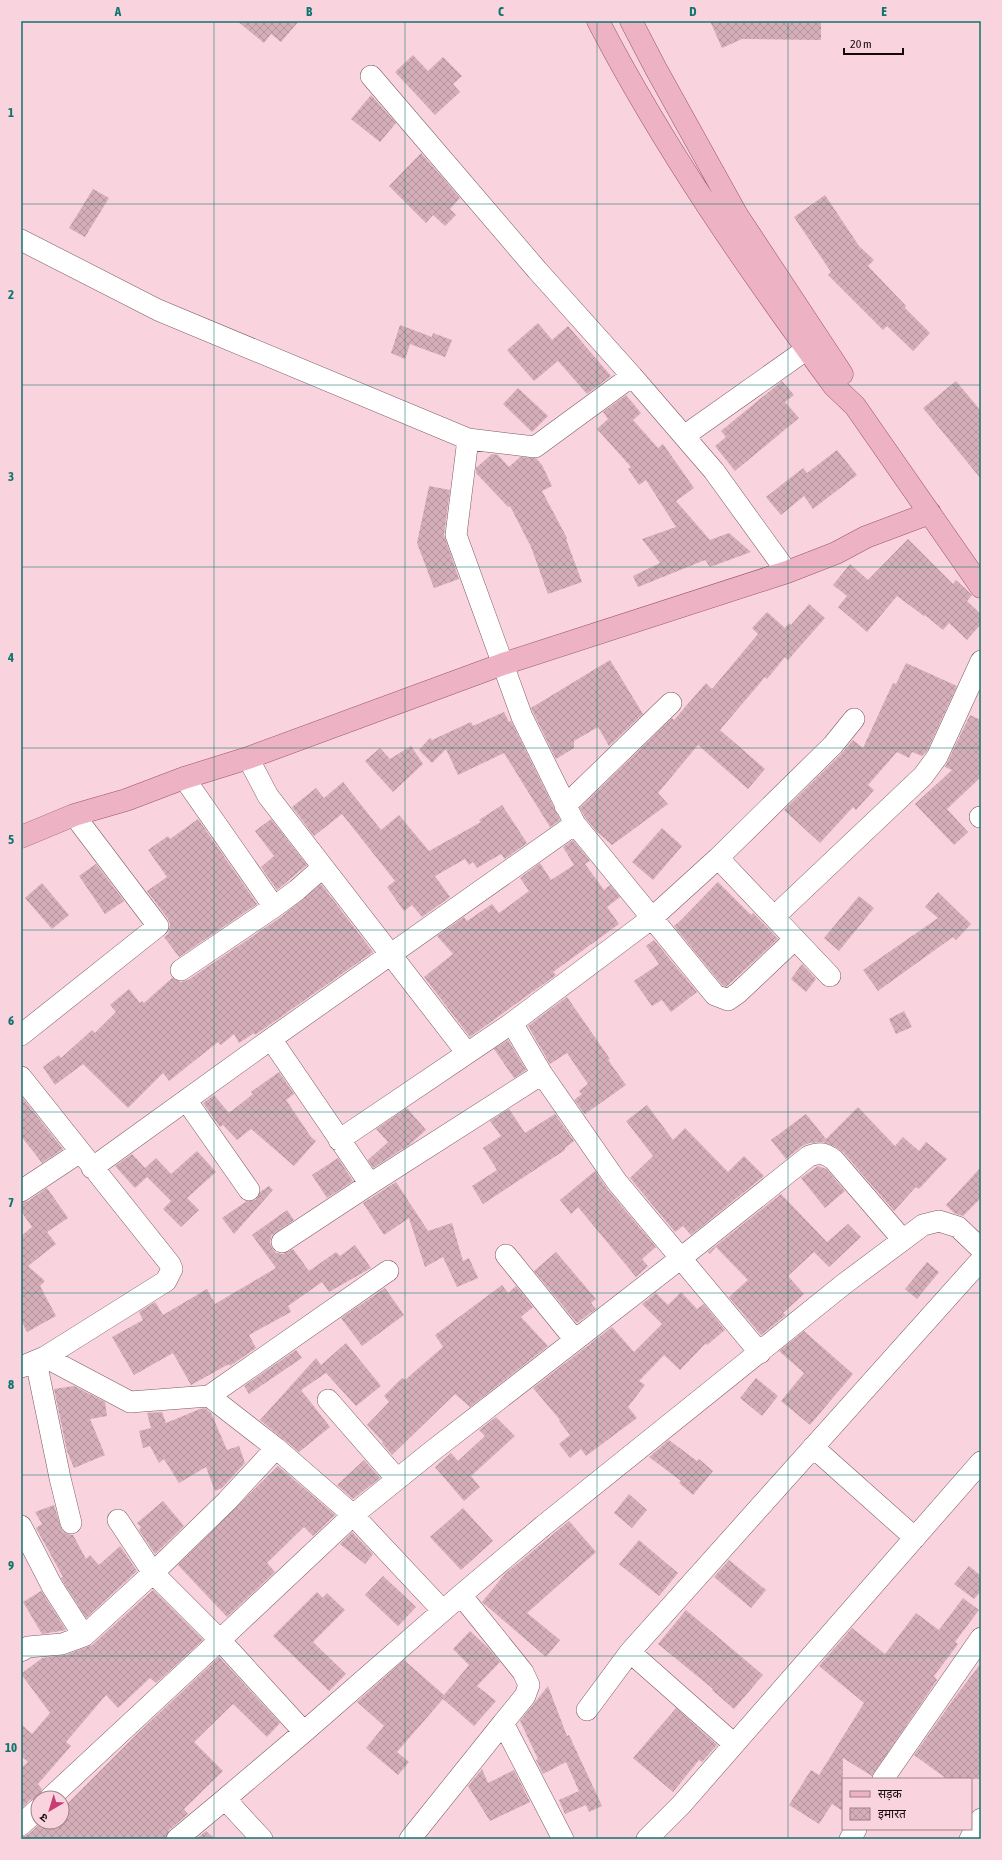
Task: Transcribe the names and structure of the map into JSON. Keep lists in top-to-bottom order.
{
  "legend": ["सड़क", "इमारत"],
  "scale_bar": "20 m",
  "north": "bottom left",
  "grid": {
    "columns": [
      "A",
      "B",
      "C",
      "D",
      "E"
    ],
    "rows": [
      "1",
      "2",
      "3",
      "4",
      "5",
      "6",
      "7",
      "8",
      "9",
      "10"
    ]
  }
}
